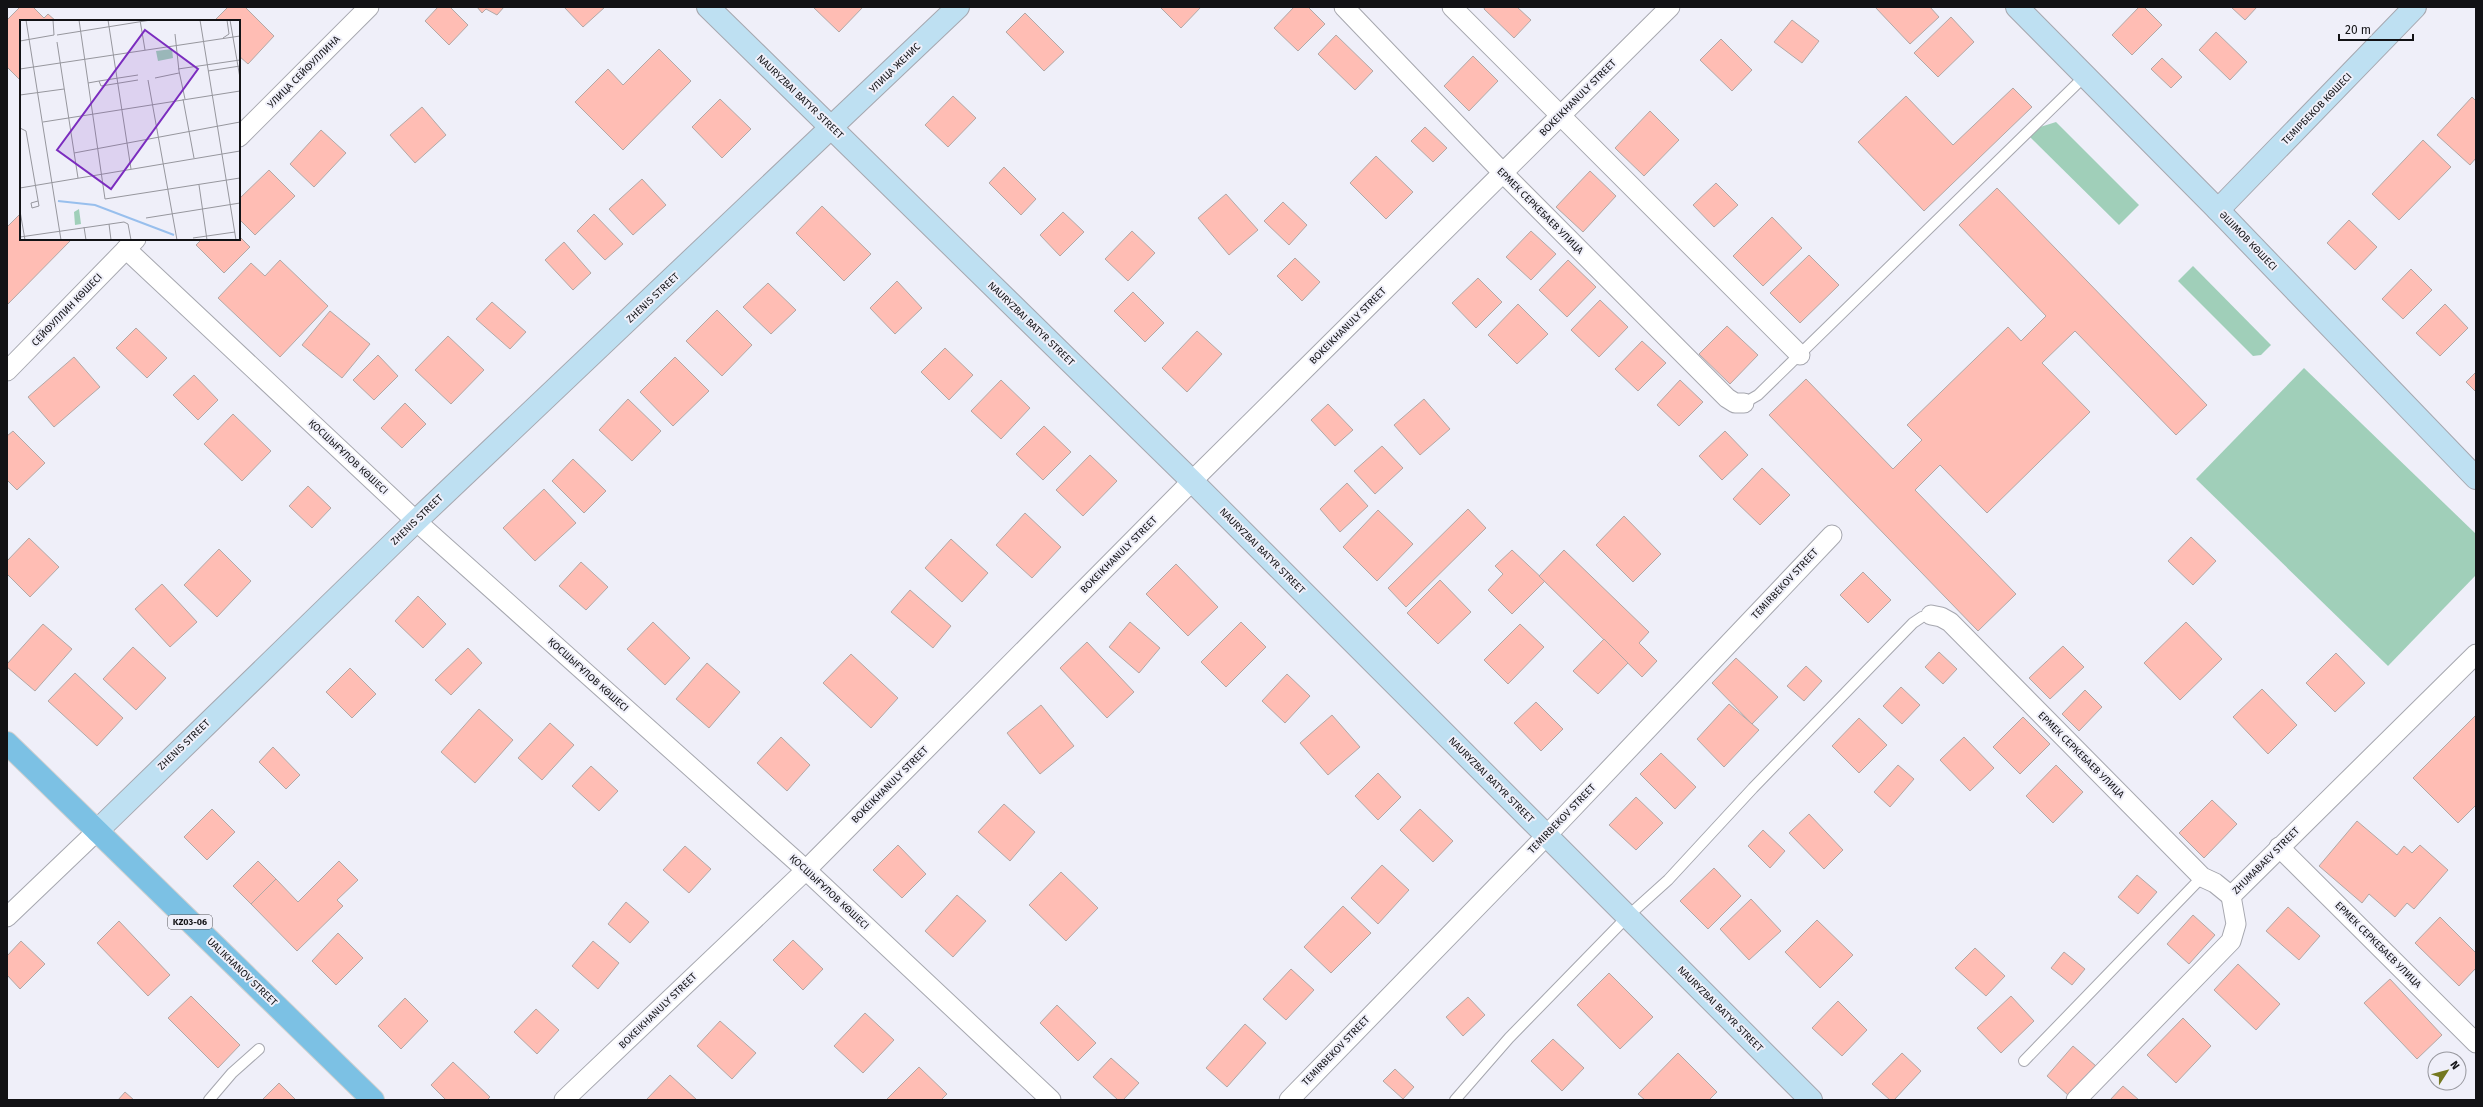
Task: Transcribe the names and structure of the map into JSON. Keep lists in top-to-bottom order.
{
  "streets": {
    "main road": ["KZ03-06", "UALIKHANOV STREET"],
    "street": [
      "УЛИЦА ЖЕНИС",
      "УЛИЦА СЕЙФУЛЛИНА",
      "NAURYZBAI BATYR STREET",
      "BOKEIKHANULY STREET",
      "ТЕМІРБЕКОВ КӨШЕСІ",
      "ЕРМЕК СЕРКЕБАЕВ УЛИЦА",
      "ӘШІМОВ КӨШЕСІ",
      "ZHENIS STREET",
      "СЕЙФУЛЛИН КӨШЕСІ",
      "ҚОСШЫҒҰЛОВ КӨШЕСІ",
      "TEMIRBEKOV STREET",
      "ZHUMABAEV STREET"
    ]
  },
  "crossings": [
    ["УЛИЦА ЖЕНИС", "NAURYZBAI BATYR STREET"],
    ["УЛИЦА ЖЕНИС", "ZHENIS STREET"],
    ["NAURYZBAI BATYR STREET", "BOKEIKHANULY STREET"],
    ["NAURYZBAI BATYR STREET", "ZHENIS STREET"],
    ["NAURYZBAI BATYR STREET", "TEMIRBEKOV STREET"],
    ["BOKEIKHANULY STREET", "ЕРМЕК СЕРКЕБАЕВ УЛИЦА"],
    ["BOKEIKHANULY STREET", "ҚОСШЫҒҰЛОВ КӨШЕСІ"],
    ["ТЕМІРБЕКОВ КӨШЕСІ", "ӘШІМОВ КӨШЕСІ"],
    ["ЕРМЕК СЕРКЕБАЕВ УЛИЦА", "ZHUMABAEV STREET"],
    ["ZHENIS STREET", "ҚОСШЫҒҰЛОВ КӨШЕСІ"],
    ["ZHENIS STREET", "UALIKHANOV STREET"],
    ["СЕЙФУЛЛИН КӨШЕСІ", "ҚОСШЫҒҰЛОВ КӨШЕСІ"]
  ],
  "scale_bar": "20 m",
  "north": "top right"
}
